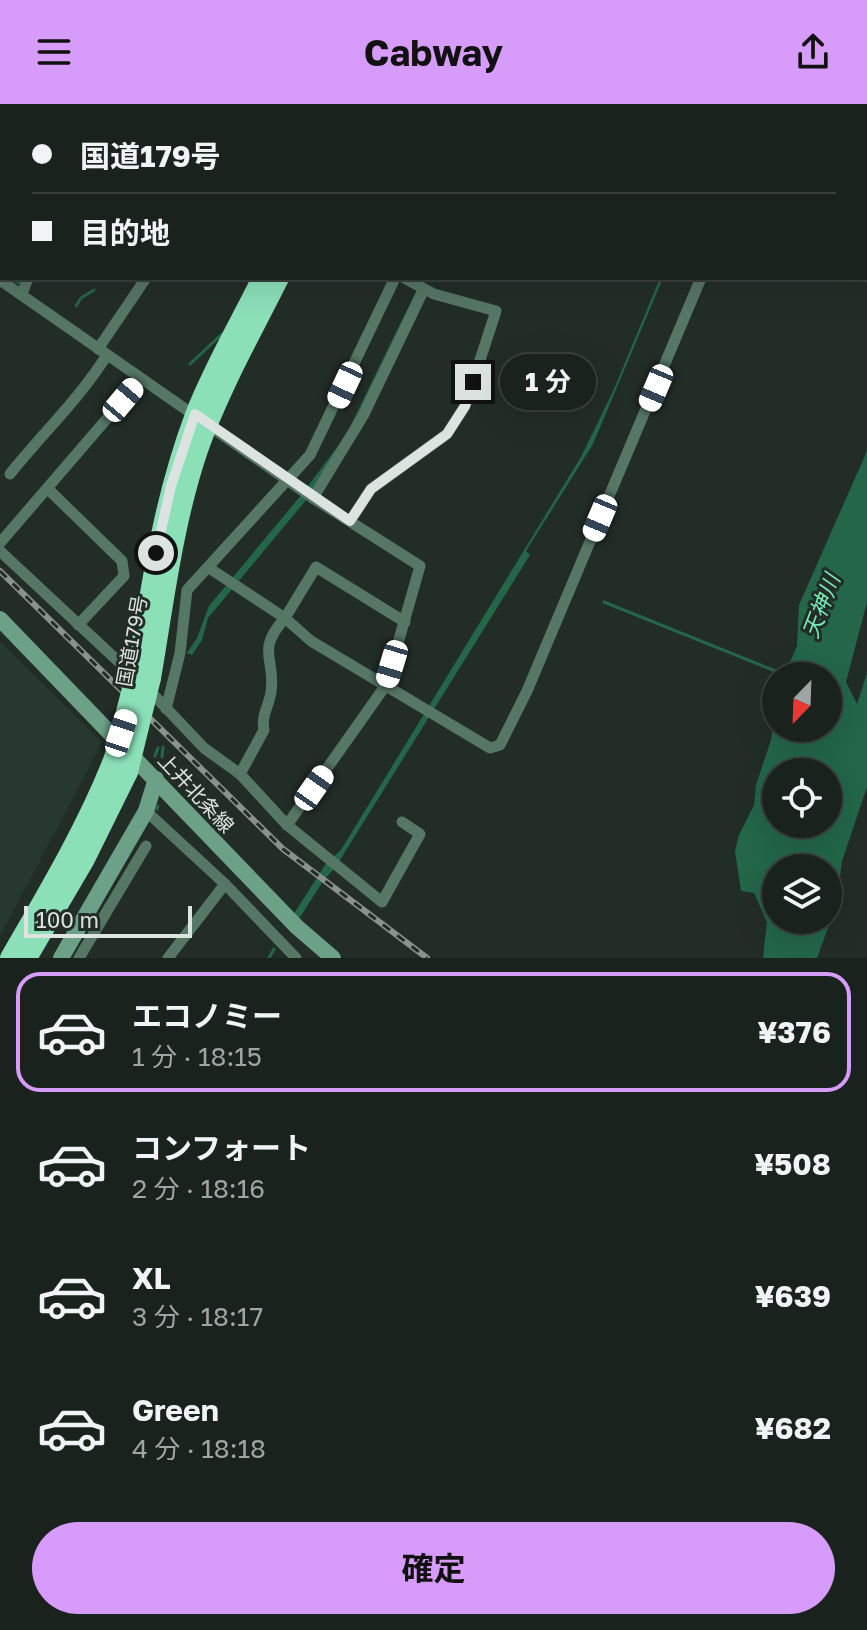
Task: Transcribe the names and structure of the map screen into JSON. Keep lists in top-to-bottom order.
{
  "streets": {
    "highway": ["国道179号"],
    "main road": ["上井北条線"]
  },
  "water": ["天神川"],
  "scale_bar": "100 m",
  "north": "bottom left",
  "page": {
    "header": "Cabway",
    "banner": ["国道179号", "目的地"],
    "bubble": "1 分",
    "scale": "100 m",
    "list": [
      {
        "name": "エコノミー",
        "note": "1 分 · 18:15",
        "value": "¥376"
      },
      {
        "name": "コンフォート",
        "note": "2 分 · 18:16",
        "value": "¥508"
      },
      {
        "name": "XL",
        "note": "3 分 · 18:17",
        "value": "¥639"
      },
      {
        "name": "Green",
        "note": "4 分 · 18:18",
        "value": "¥682"
      }
    ],
    "buttons": "確定"
  }
}
